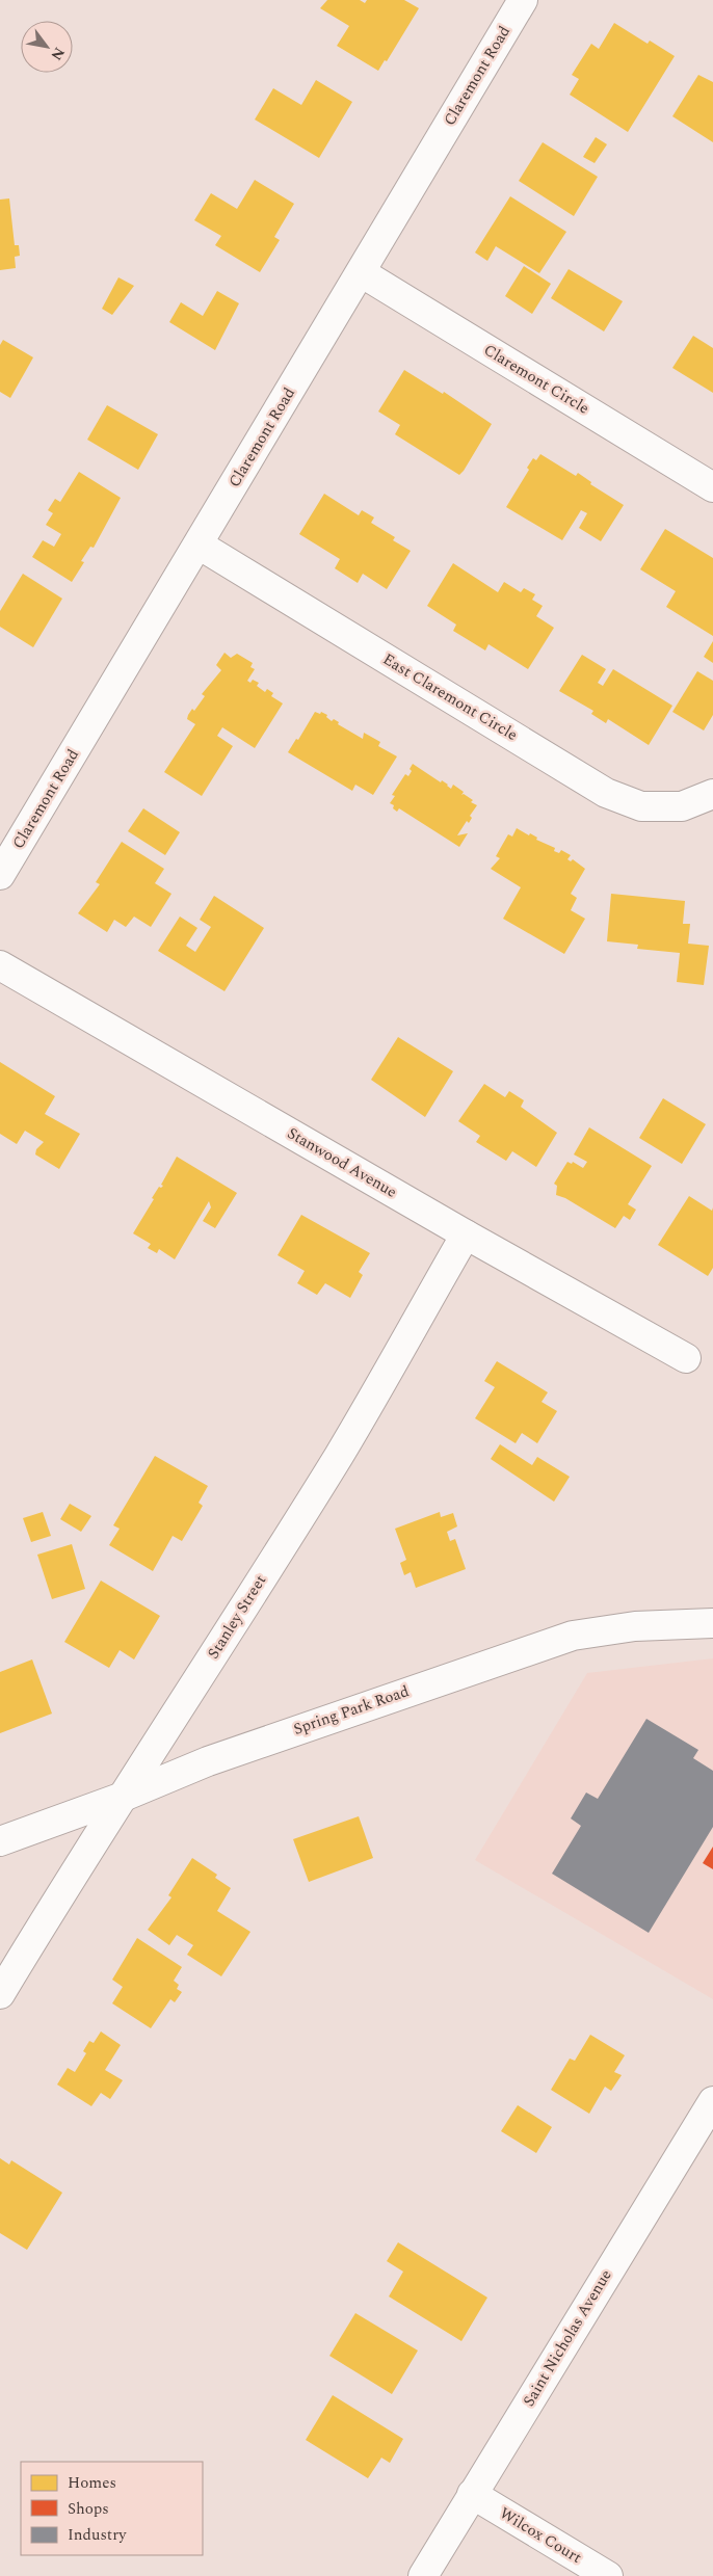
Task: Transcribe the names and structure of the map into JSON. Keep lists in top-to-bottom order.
{
  "streets": {
    "street": [
      "Claremont Road",
      "Claremont Circle",
      "East Claremont Circle",
      "Stanwood Avenue",
      "Stanley Street",
      "Spring Park Road",
      "Saint Nicholas Avenue",
      "Wilcox Court"
    ]
  },
  "crossings": [
    ["Claremont Road", "Claremont Circle"],
    ["Claremont Road", "East Claremont Circle"],
    ["Stanwood Avenue", "Stanley Street"],
    ["Stanley Street", "Spring Park Road"],
    ["Saint Nicholas Avenue", "Wilcox Court"]
  ],
  "legend": ["Homes", "Shops", "Industry"],
  "north": "bottom right"
}
